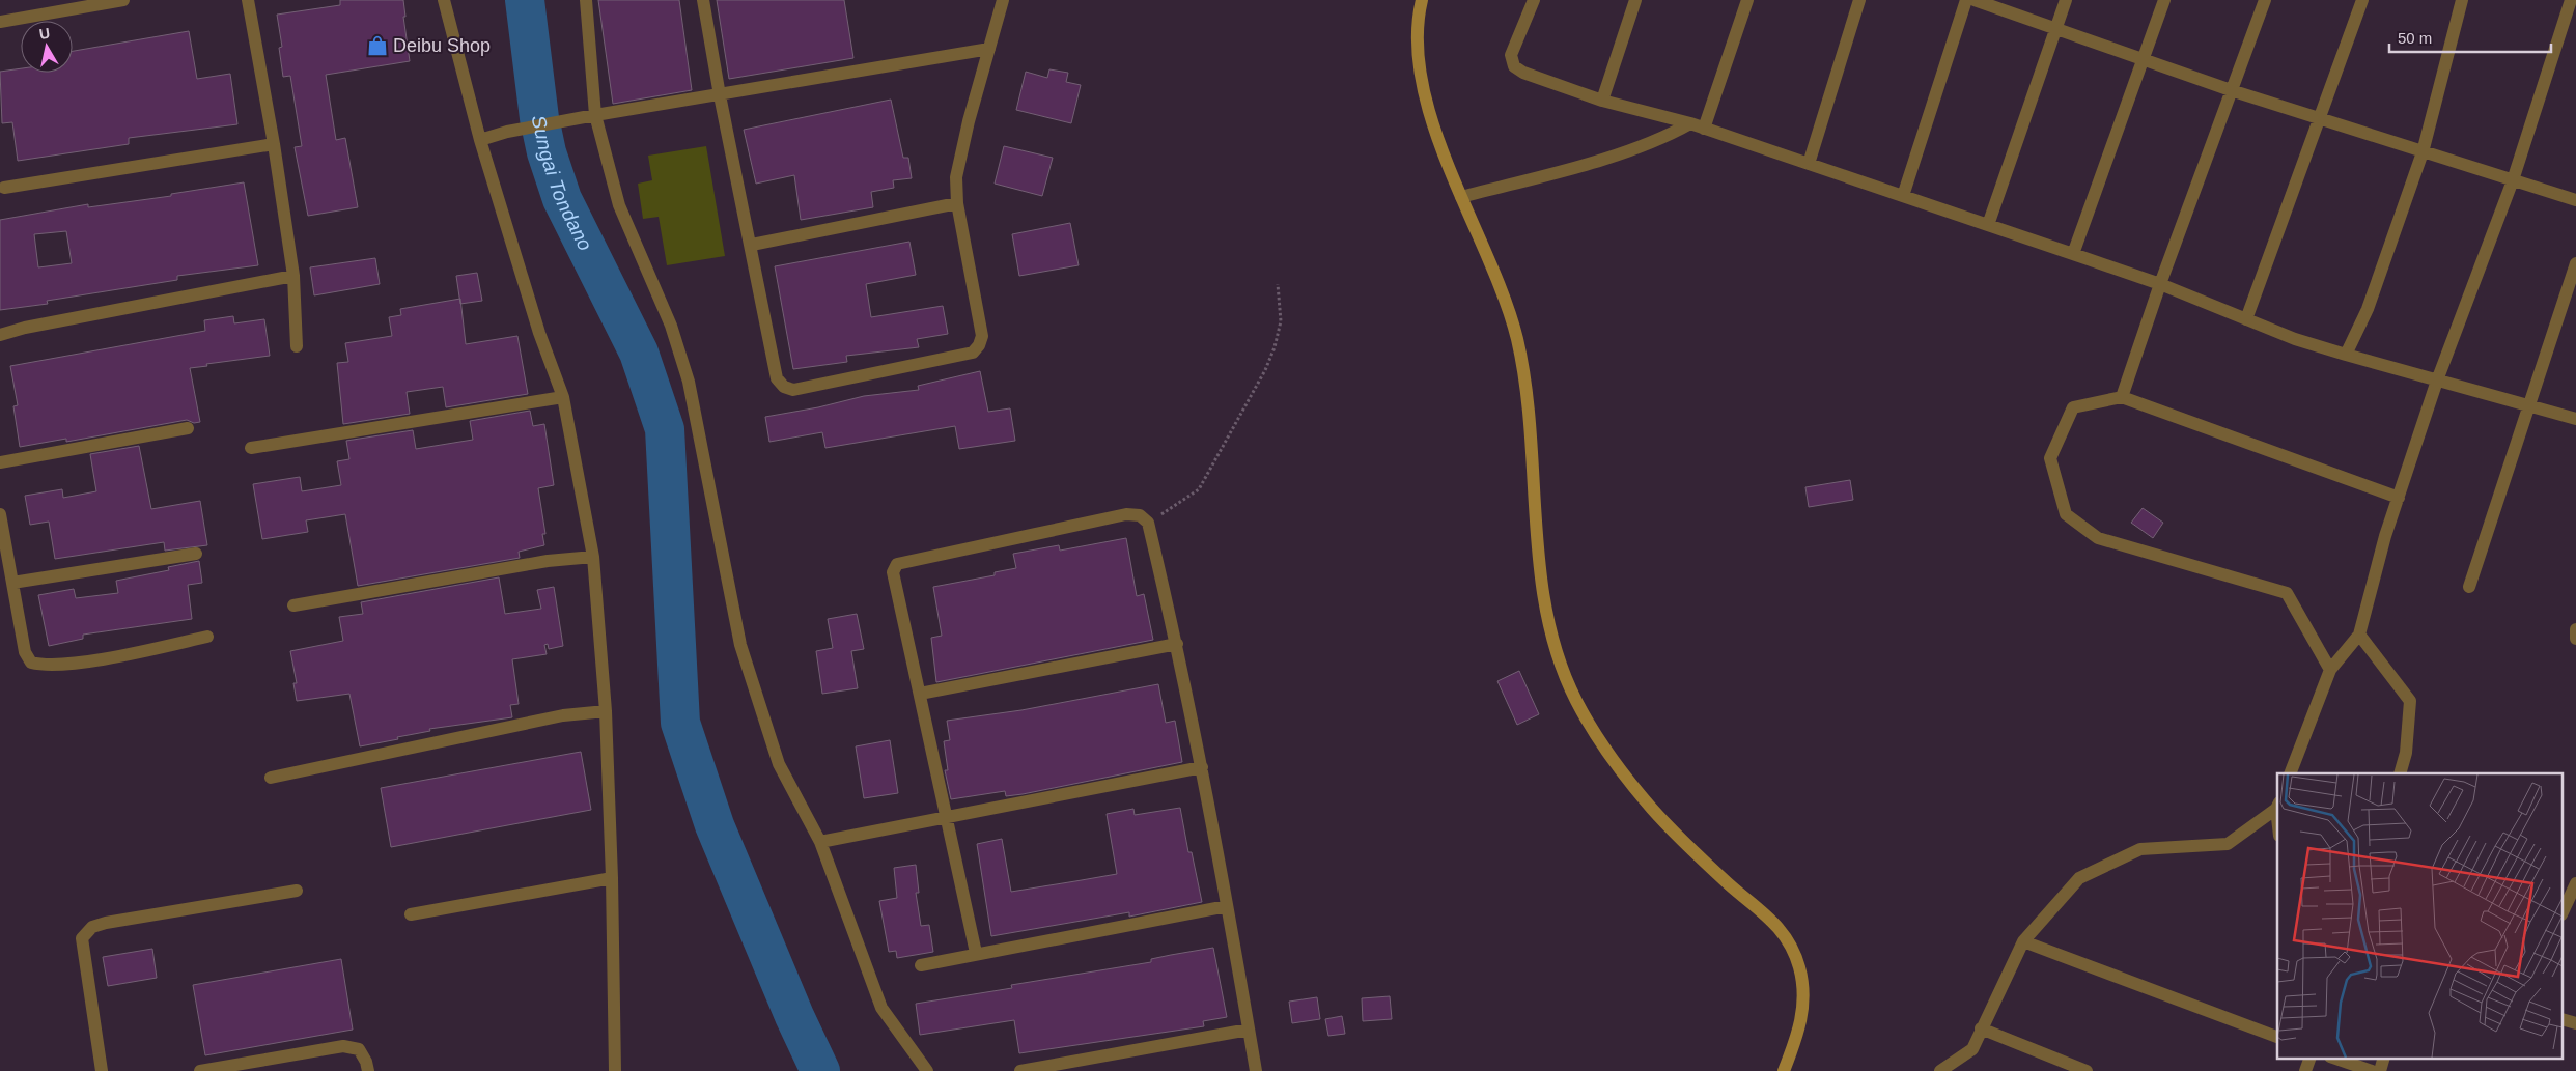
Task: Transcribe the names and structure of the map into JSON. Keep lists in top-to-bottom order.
{
  "water": ["Sungai Tondano"],
  "places": {
    "shop": ["Deibu Shop"]
  },
  "scale_bar": "50 m",
  "north": "top"
}
